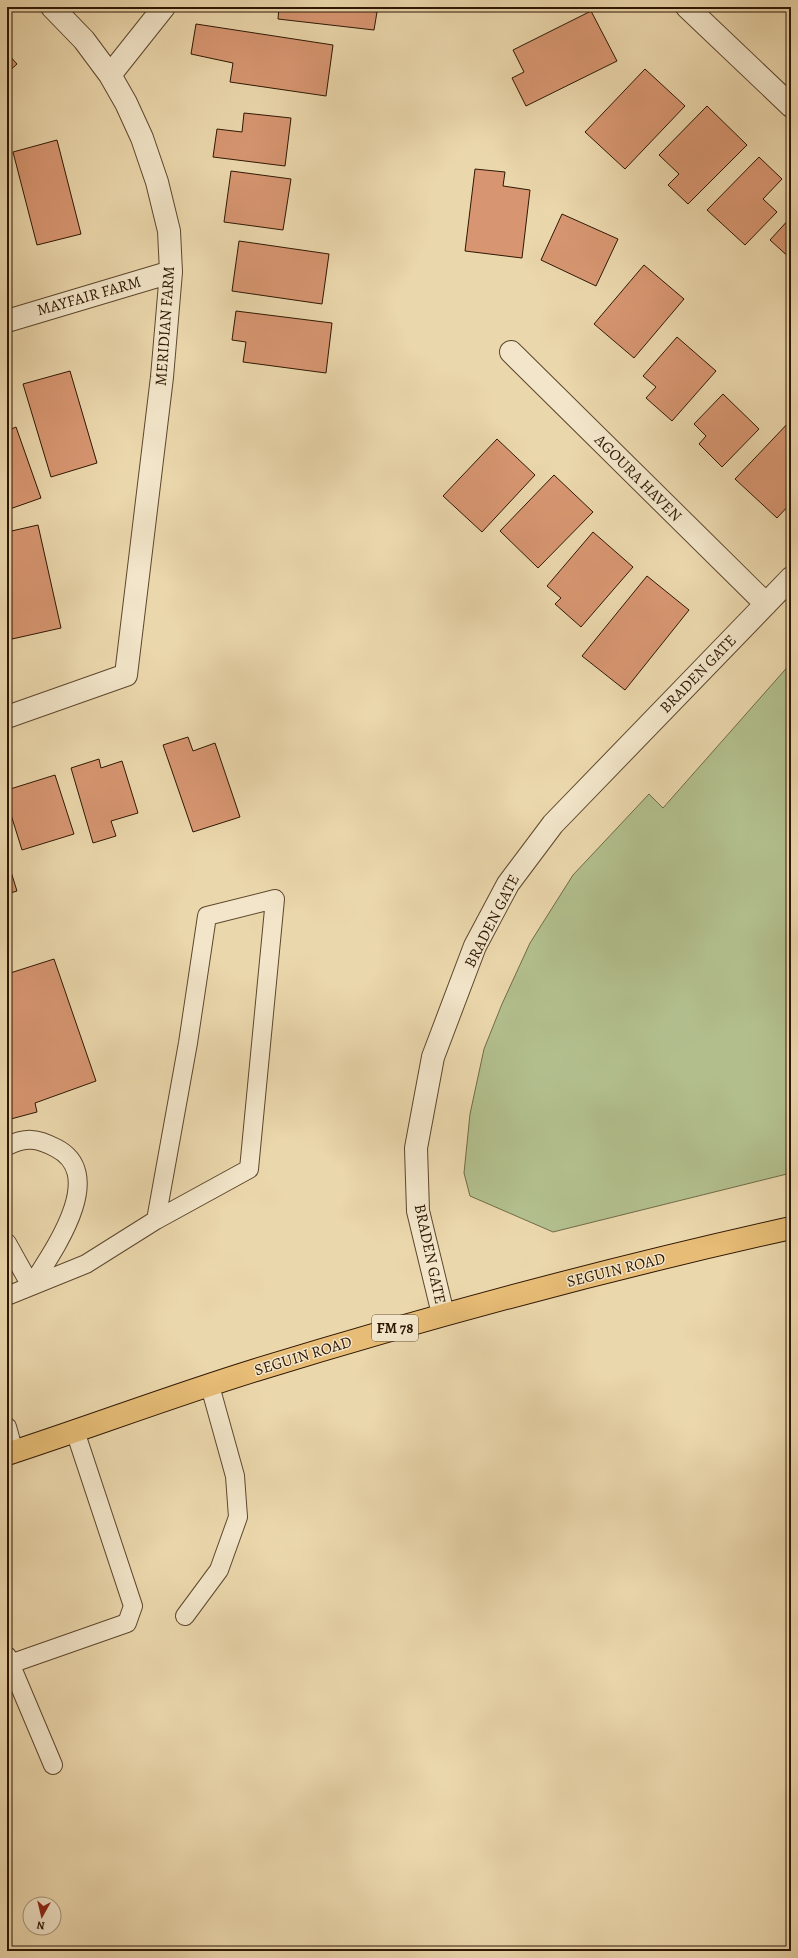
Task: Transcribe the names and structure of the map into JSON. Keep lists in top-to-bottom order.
{
  "streets": {
    "main road": ["SEGUIN ROAD", "FM 78"],
    "street": [
      "MAYFAIR FARM",
      "MERIDIAN FARM",
      "AGOURA HAVEN",
      "BRADEN GATE"
    ]
  },
  "crossings": [
    ["MAYFAIR FARM", "MERIDIAN FARM"],
    ["AGOURA HAVEN", "BRADEN GATE"],
    ["BRADEN GATE", "SEGUIN ROAD"]
  ],
  "north": "bottom"
}
